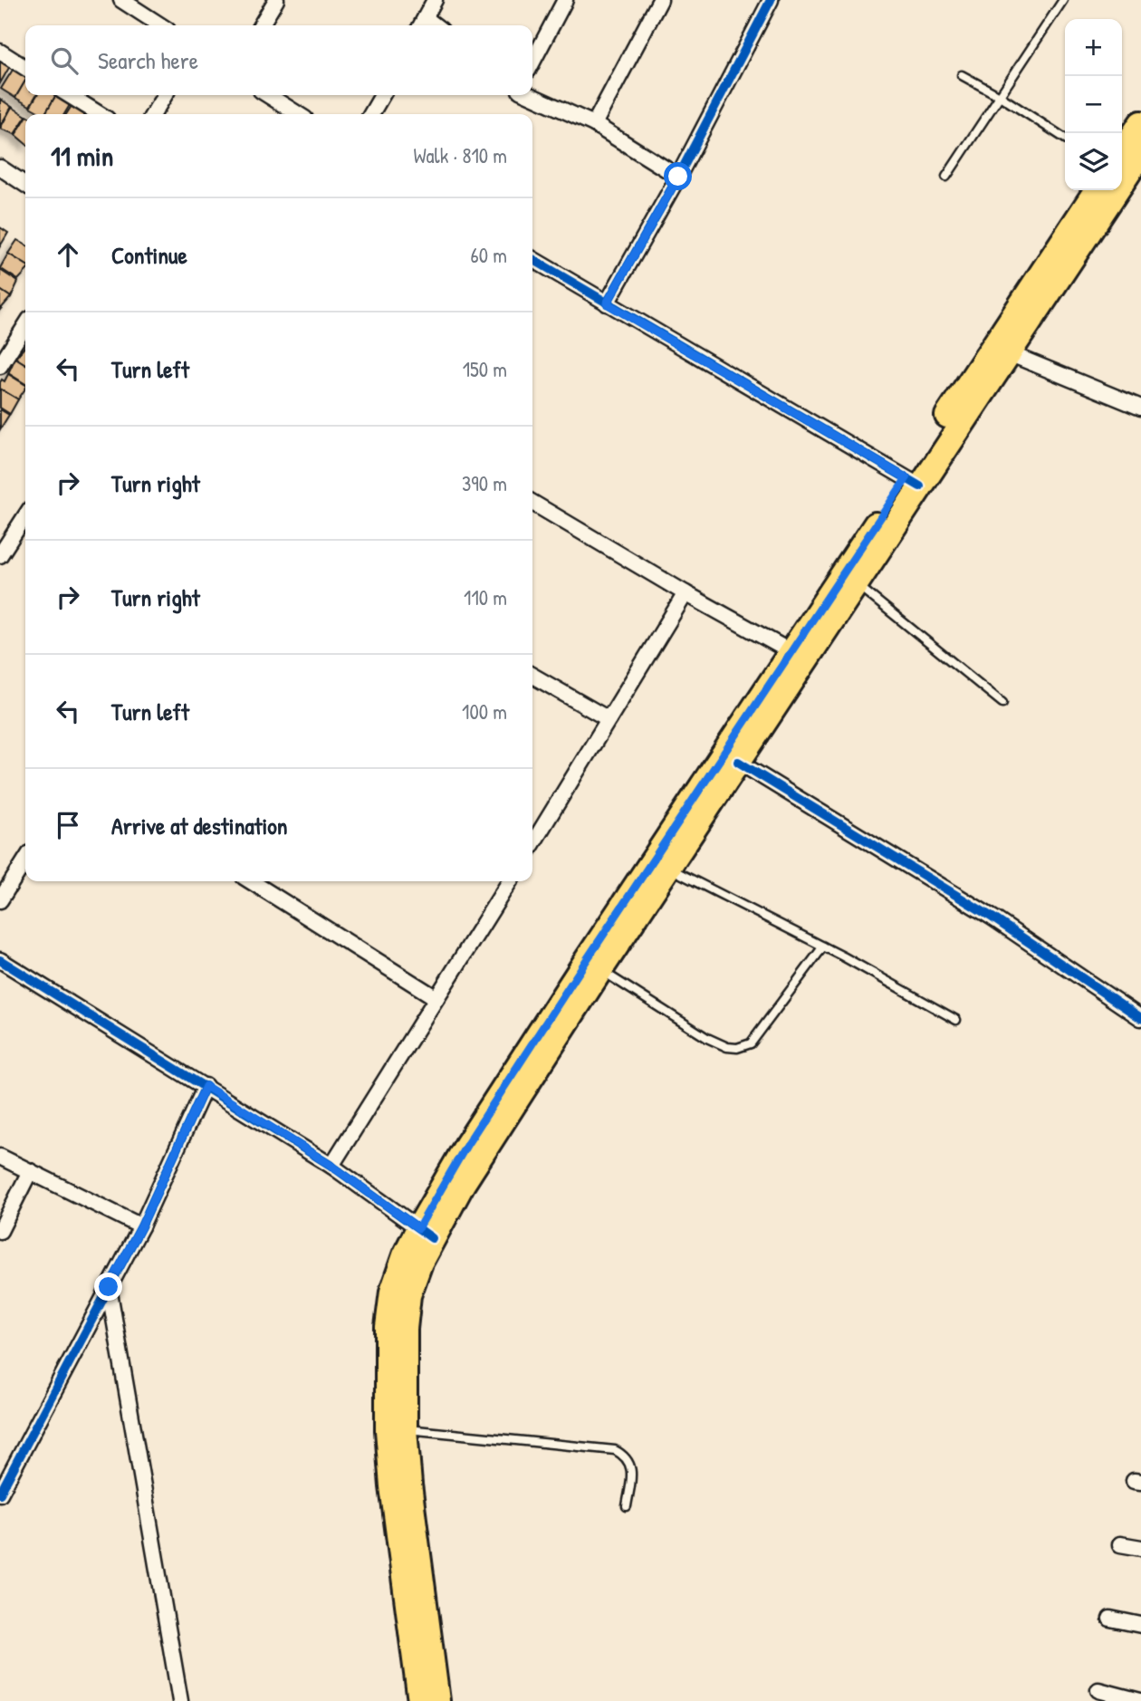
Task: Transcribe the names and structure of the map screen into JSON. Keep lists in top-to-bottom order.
{
  "page": {
    "map_buttons": ["+", "−"],
    "search": "Search here",
    "heading": ["11 min", "Walk · 810 m"],
    "list": [
      ["Continue", "60 m"],
      ["Turn left", "150 m"],
      ["Turn right", "390 m"],
      ["Turn right", "110 m"],
      ["Turn left", "100 m"],
      "Arrive at destination"
    ]
  }
}
